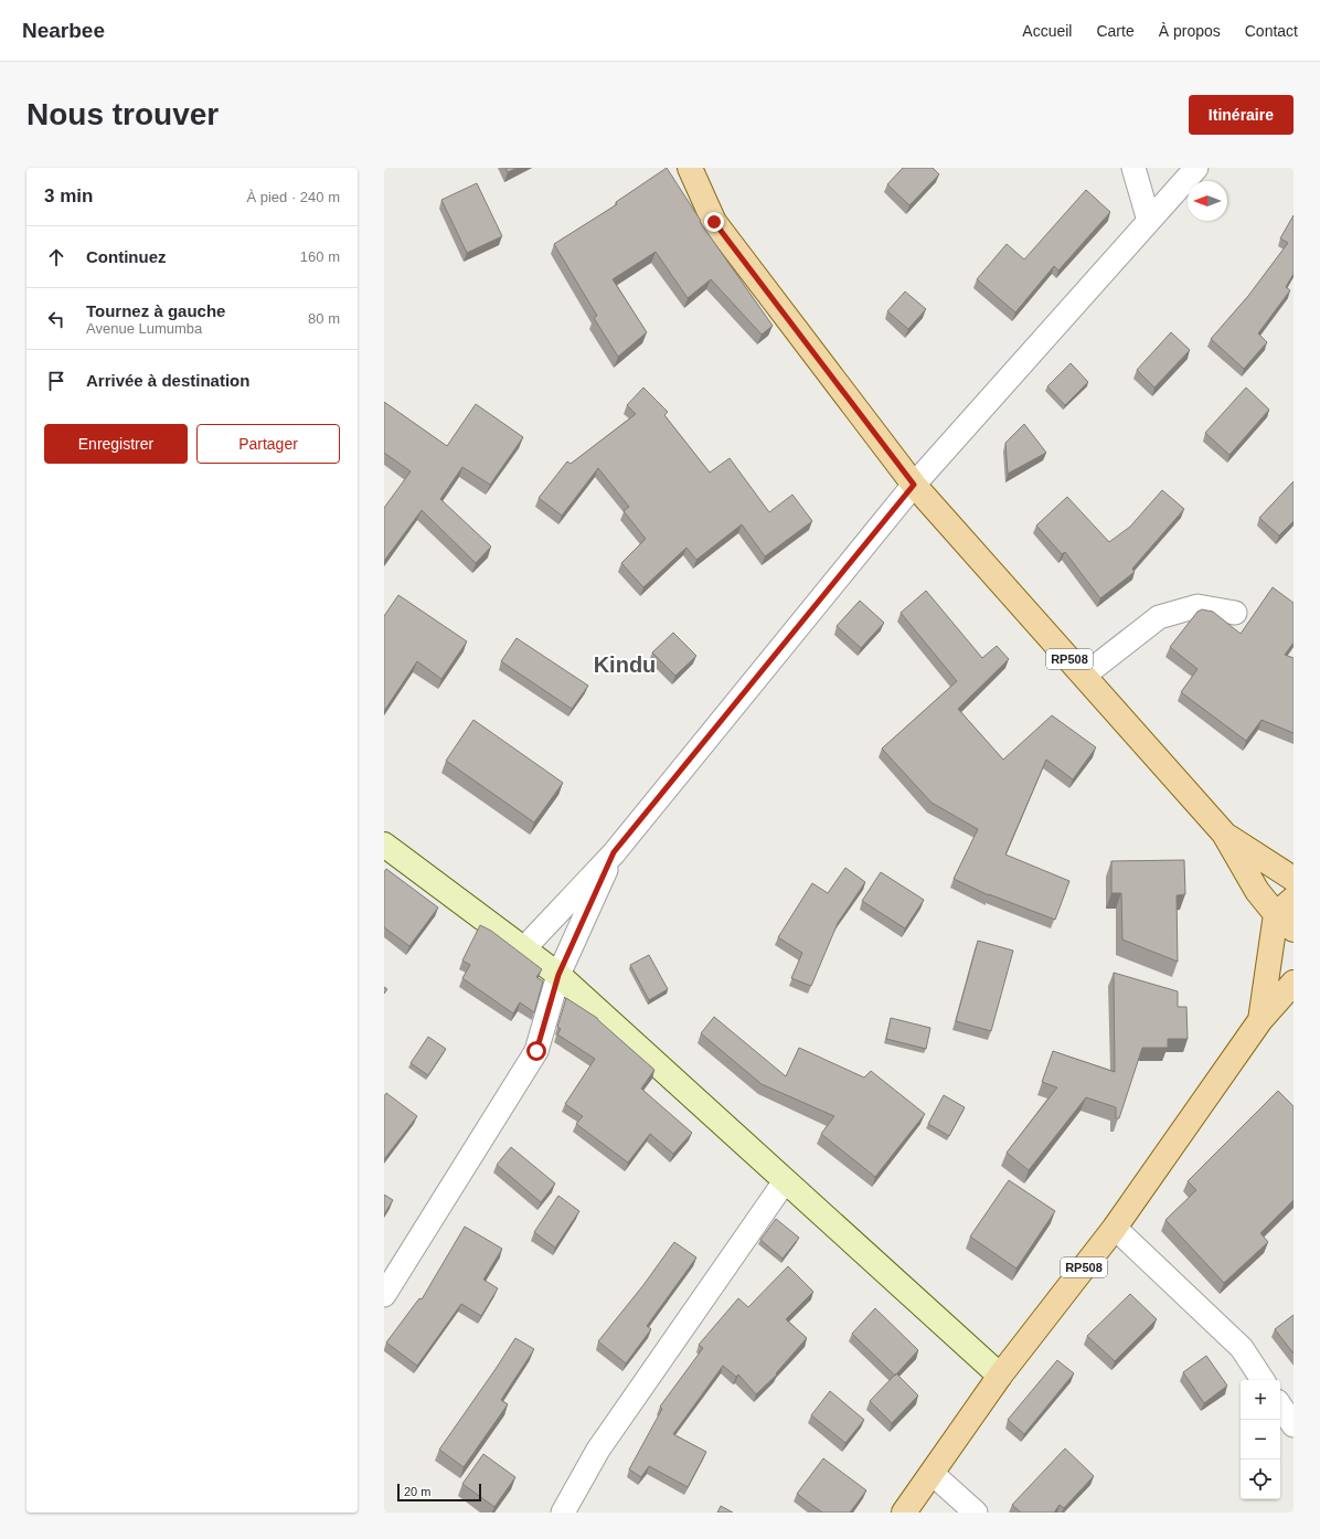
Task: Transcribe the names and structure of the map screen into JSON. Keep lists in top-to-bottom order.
{
  "streets": {
    "main road": ["RP508"]
  },
  "districts": ["Kindu"],
  "scale_bar": "20 m",
  "north": "left",
  "page": {
    "header": "Nearbee",
    "nav": [
      "Accueil",
      "Carte",
      "À propos",
      "Contact"
    ],
    "buttons": [
      "Itinéraire",
      ["Enregistrer", "Partager"]
    ],
    "title": "Nous trouver",
    "heading": ["3 min", "À pied · 240 m"],
    "list": [
      ["Continuez", "160 m"],
      ["Tournez à gauche", "Avenue Lumumba", "80 m"],
      "Arrivée à destination"
    ],
    "map_buttons": ["+", "−"],
    "scale": "20 m"
  }
}
